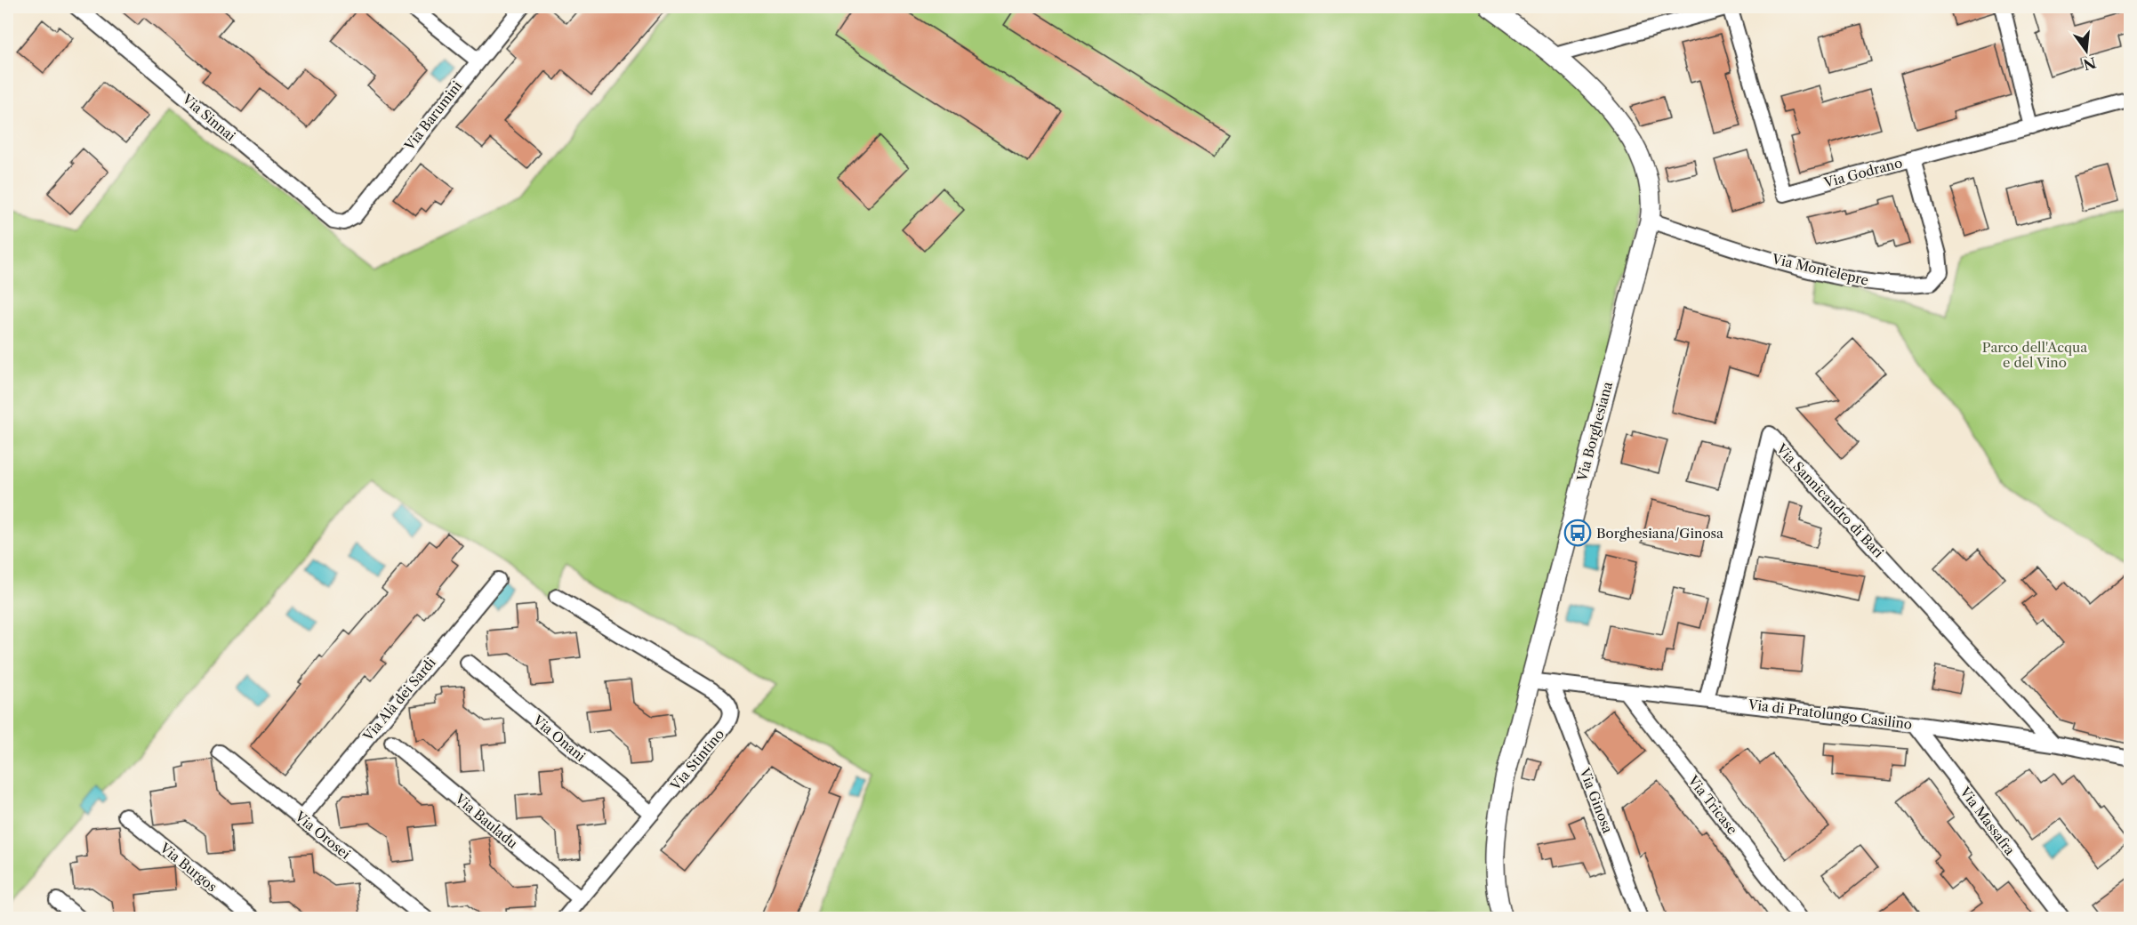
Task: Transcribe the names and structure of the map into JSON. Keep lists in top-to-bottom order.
{
  "streets": {
    "street": [
      "Via Barumini",
      "Via Sinnai",
      "Via Godrano",
      "Via Montelepre",
      "Via Borghesiana",
      "Via Sannicandro di Bari",
      "Via Alà dei Sardi",
      "Via di Pratolungo Casilino",
      "Via Onani",
      "Via Stintino",
      "Via Ginosa",
      "Via Tricase",
      "Via Bauladu",
      "Via Massafra",
      "Via Orosei",
      "Via Burgos"
    ]
  },
  "crossings": [
    ["Via Barumini", "Via Sinnai"],
    ["Via Godrano", "Via Montelepre"],
    ["Via Montelepre", "Via Borghesiana"],
    ["Via Borghesiana", "Via di Pratolungo Casilino"],
    ["Via Sannicandro di Bari", "Via di Pratolungo Casilino"],
    ["Via Alà dei Sardi", "Via Orosei"],
    ["Via di Pratolungo Casilino", "Via Ginosa"],
    ["Via di Pratolungo Casilino", "Via Tricase"],
    ["Via di Pratolungo Casilino", "Via Massafra"],
    ["Via Onani", "Via Stintino"],
    ["Via Stintino", "Via Bauladu"]
  ],
  "parks": ["Parco dell'Acqua e del Vino"],
  "places": {
    "bus stop": ["Borghesiana/Ginosa"]
  },
  "north": "bottom"
}
